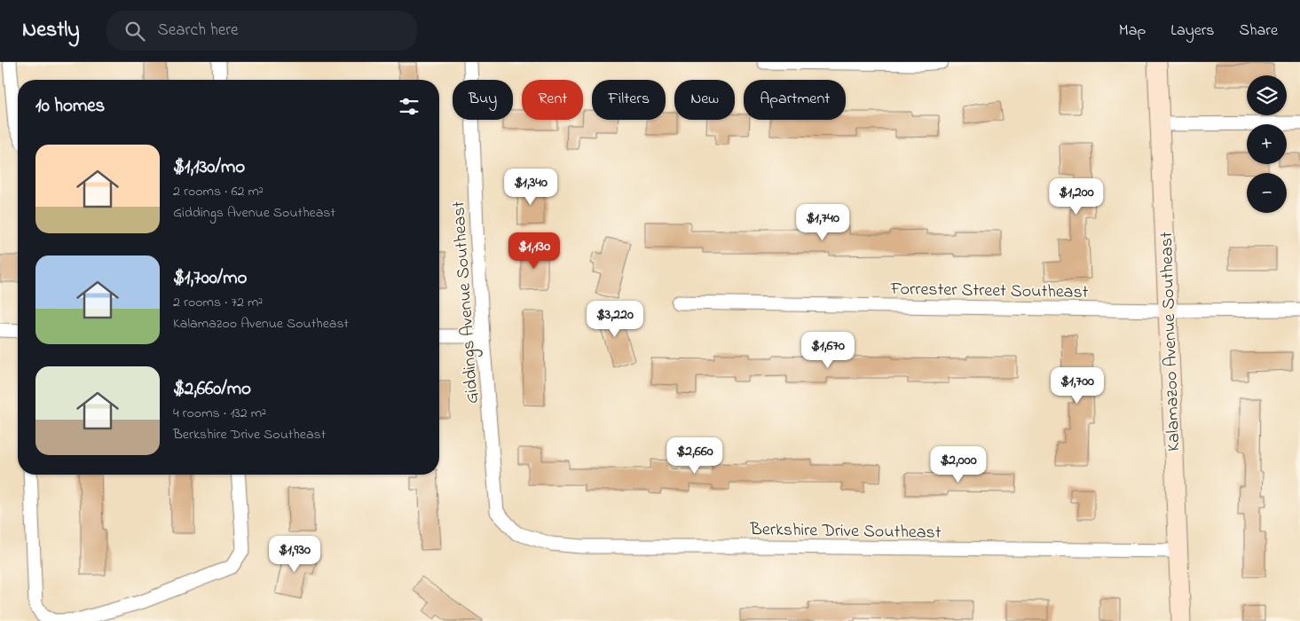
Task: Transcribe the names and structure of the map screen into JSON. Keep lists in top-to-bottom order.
{
  "streets": {
    "main road": ["Kalamazoo Avenue Southeast"],
    "street": ["Forrester Street Southeast", "Giddings Avenue Southeast", "Berkshire Drive Southeast"]
  },
  "crossings": [
    ["Forrester Street Southeast", "Kalamazoo Avenue Southeast"],
    ["Giddings Avenue Southeast", "Berkshire Drive Southeast"],
    ["Kalamazoo Avenue Southeast", "Berkshire Drive Southeast"]
  ],
  "page": {
    "header": "Nestly",
    "search": "Search here",
    "nav": ["Map", "Layers", "Share"],
    "map_buttons": ["+", "−"],
    "chip": [
      "Buy",
      "Rent",
      "Filters",
      "New",
      "Apartment"
    ],
    "heading": "10 homes",
    "list": [
      {
        "name": "$1,130/mo",
        "note": "2 rooms · 62 m² · Giddings Avenue Southeast"
      },
      {
        "name": "$1,700/mo",
        "note": "2 rooms · 72 m² · Kalamazoo Avenue Southeast"
      },
      {
        "name": "$2,660/mo",
        "note": "4 rooms · 132 m² · Berkshire Drive Southeast"
      }
    ],
    "price": [
      "$1,340",
      "$1,200",
      "$1,740",
      "$1,130",
      "$3,220",
      "$1,670",
      "$1,700",
      "$2,660",
      "$2,000",
      "$1,930"
    ]
  }
}
